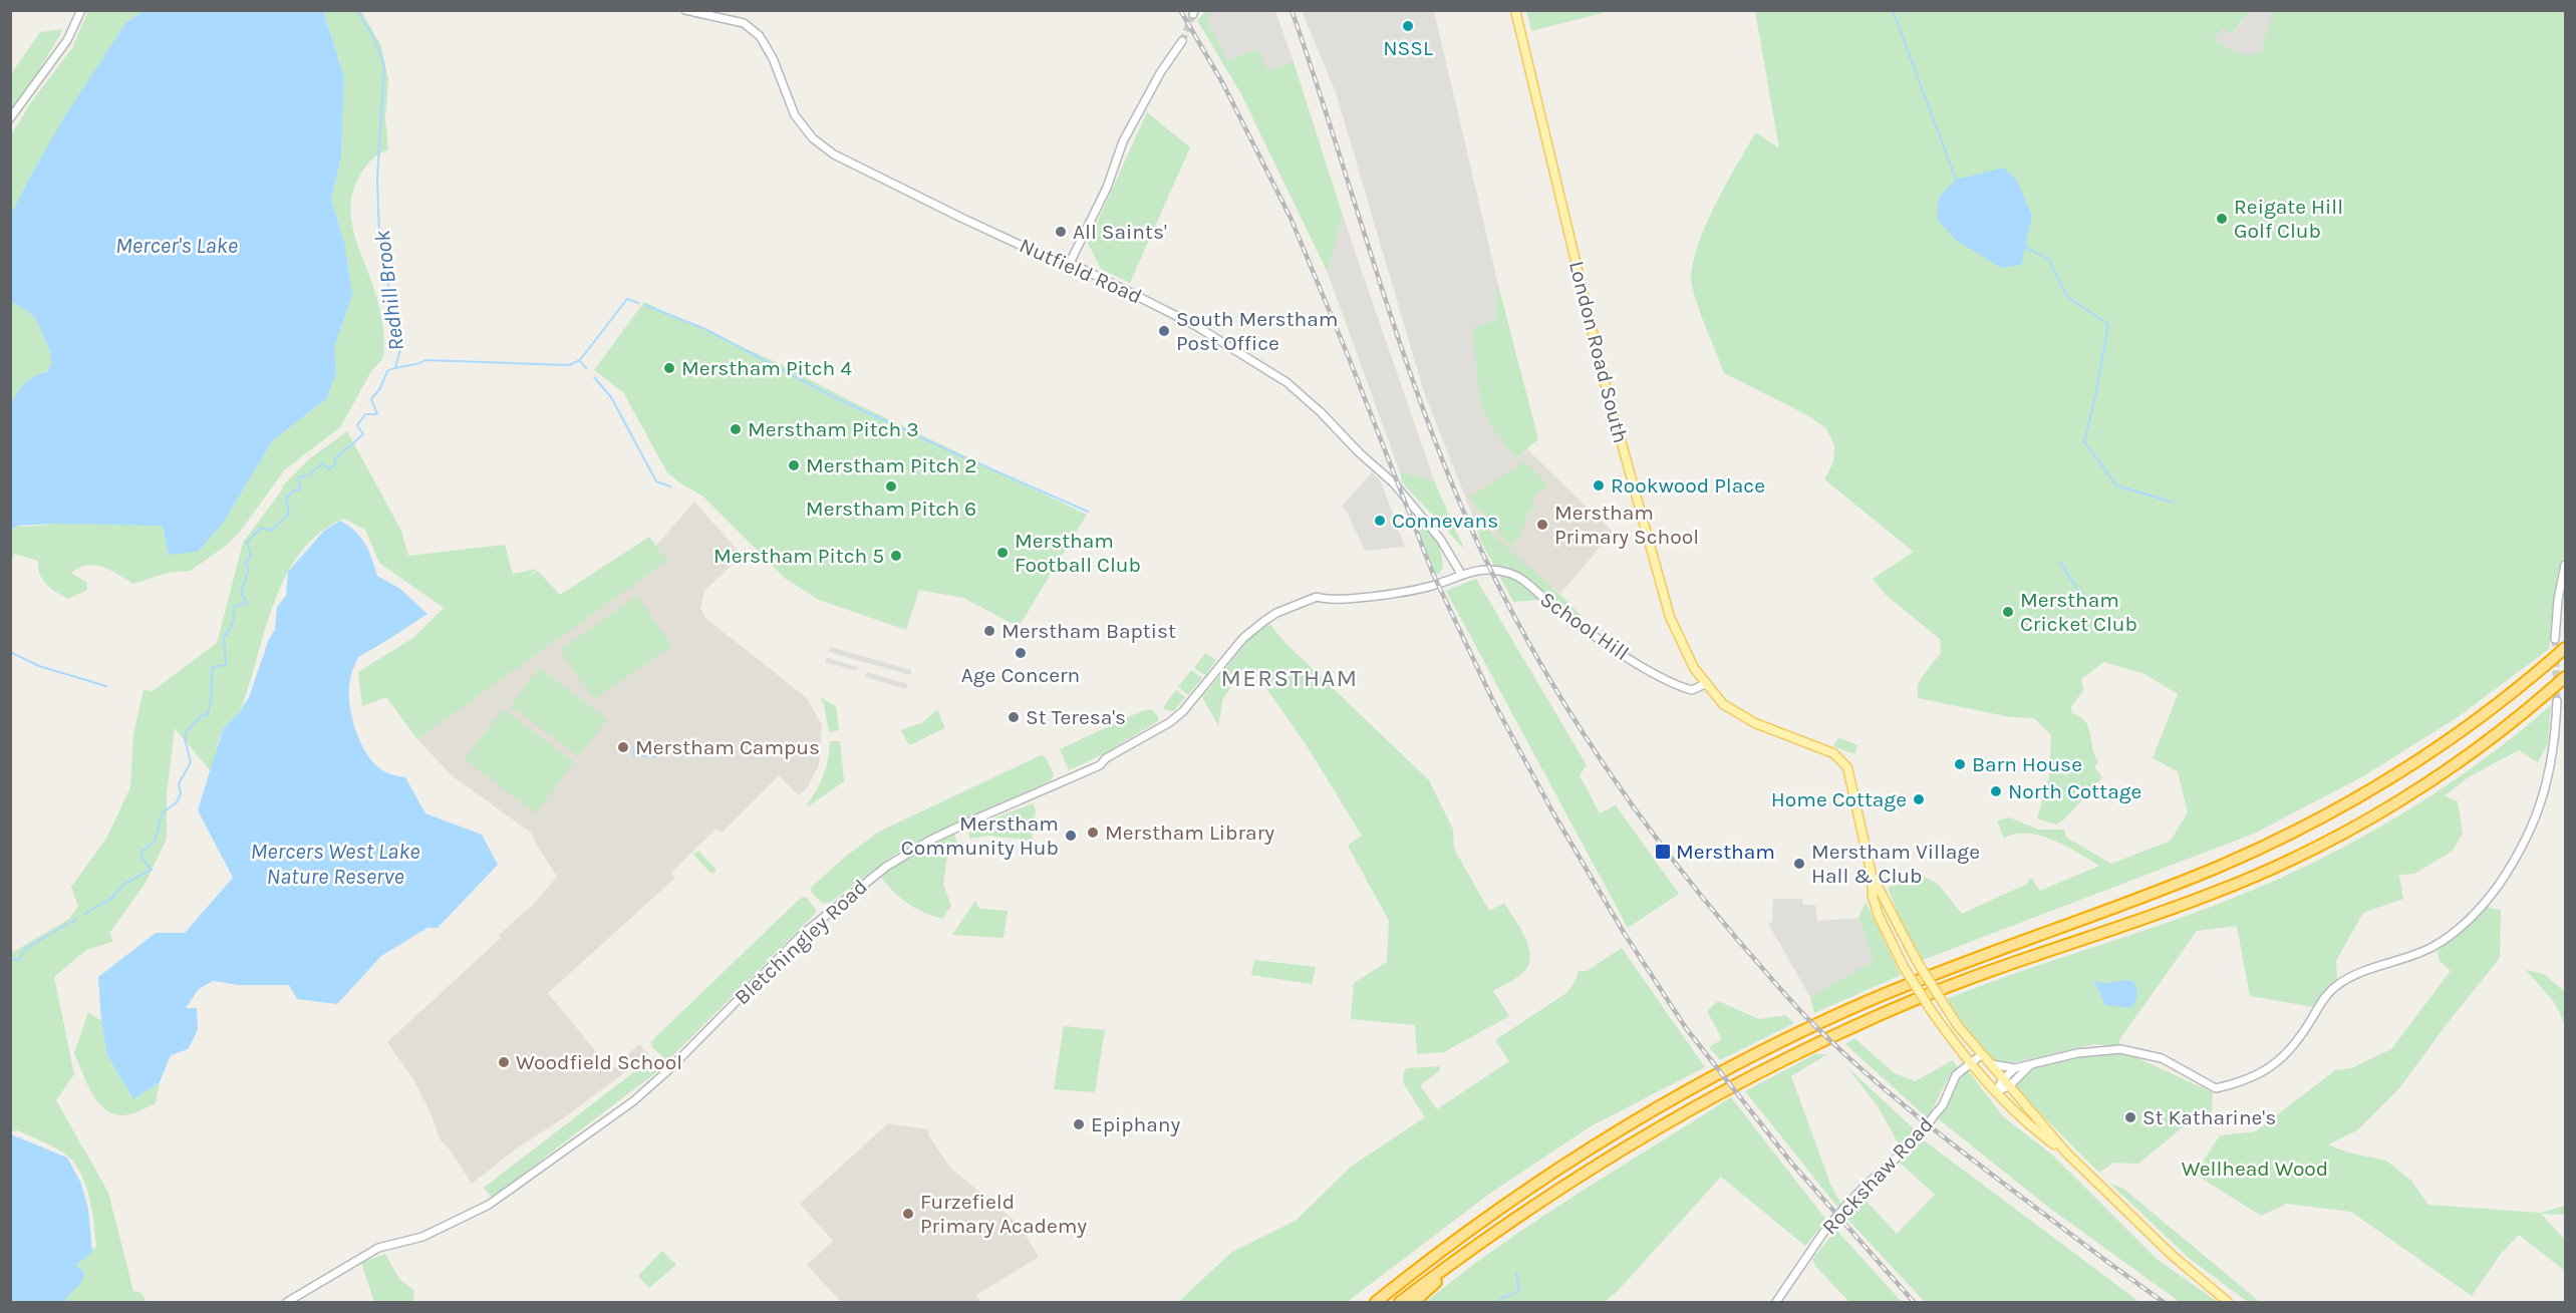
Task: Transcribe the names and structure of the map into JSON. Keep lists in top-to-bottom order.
{
  "streets": {
    "main road": ["London Road South"],
    "street": [
      "Nutfield Road",
      "School Hill",
      "Bletchingley Road",
      "Rockshaw Road"
    ]
  },
  "crossings": [
    ["Nutfield Road", "School Hill"],
    ["Nutfield Road", "Bletchingley Road"],
    ["London Road South", "School Hill"],
    ["School Hill", "Bletchingley Road"]
  ],
  "districts": ["MERSTHAM"],
  "water": ["Mercer's Lake", "Redhill Brook", "Mercers West Lake Nature Reserve"],
  "parks": ["Wellhead Wood"],
  "places": {
    "other": [
      "NSSL",
      "Reigate Hill Golf Club",
      "All Saints'",
      "South Merstham Post Office",
      "Merstham Pitch 4",
      "Merstham Pitch 3",
      "Merstham Pitch 2",
      "Rookwood Place",
      "Merstham Pitch 6",
      "Connevans",
      "Merstham Primary School",
      "Merstham Football Club",
      "Merstham Pitch 5",
      "Merstham Cricket Club",
      "Merstham Baptist",
      "Age Concern",
      "St Teresa's",
      "Merstham Campus",
      "Barn House",
      "North Cottage",
      "Home Cottage",
      "Merstham Library",
      "Merstham Community Hub",
      "Merstham Village Hall & Club",
      "Woodfield School",
      "St Katharine's",
      "Epiphany",
      "Furzefield Primary Academy"
    ],
    "transit": ["Merstham"]
  }
}
